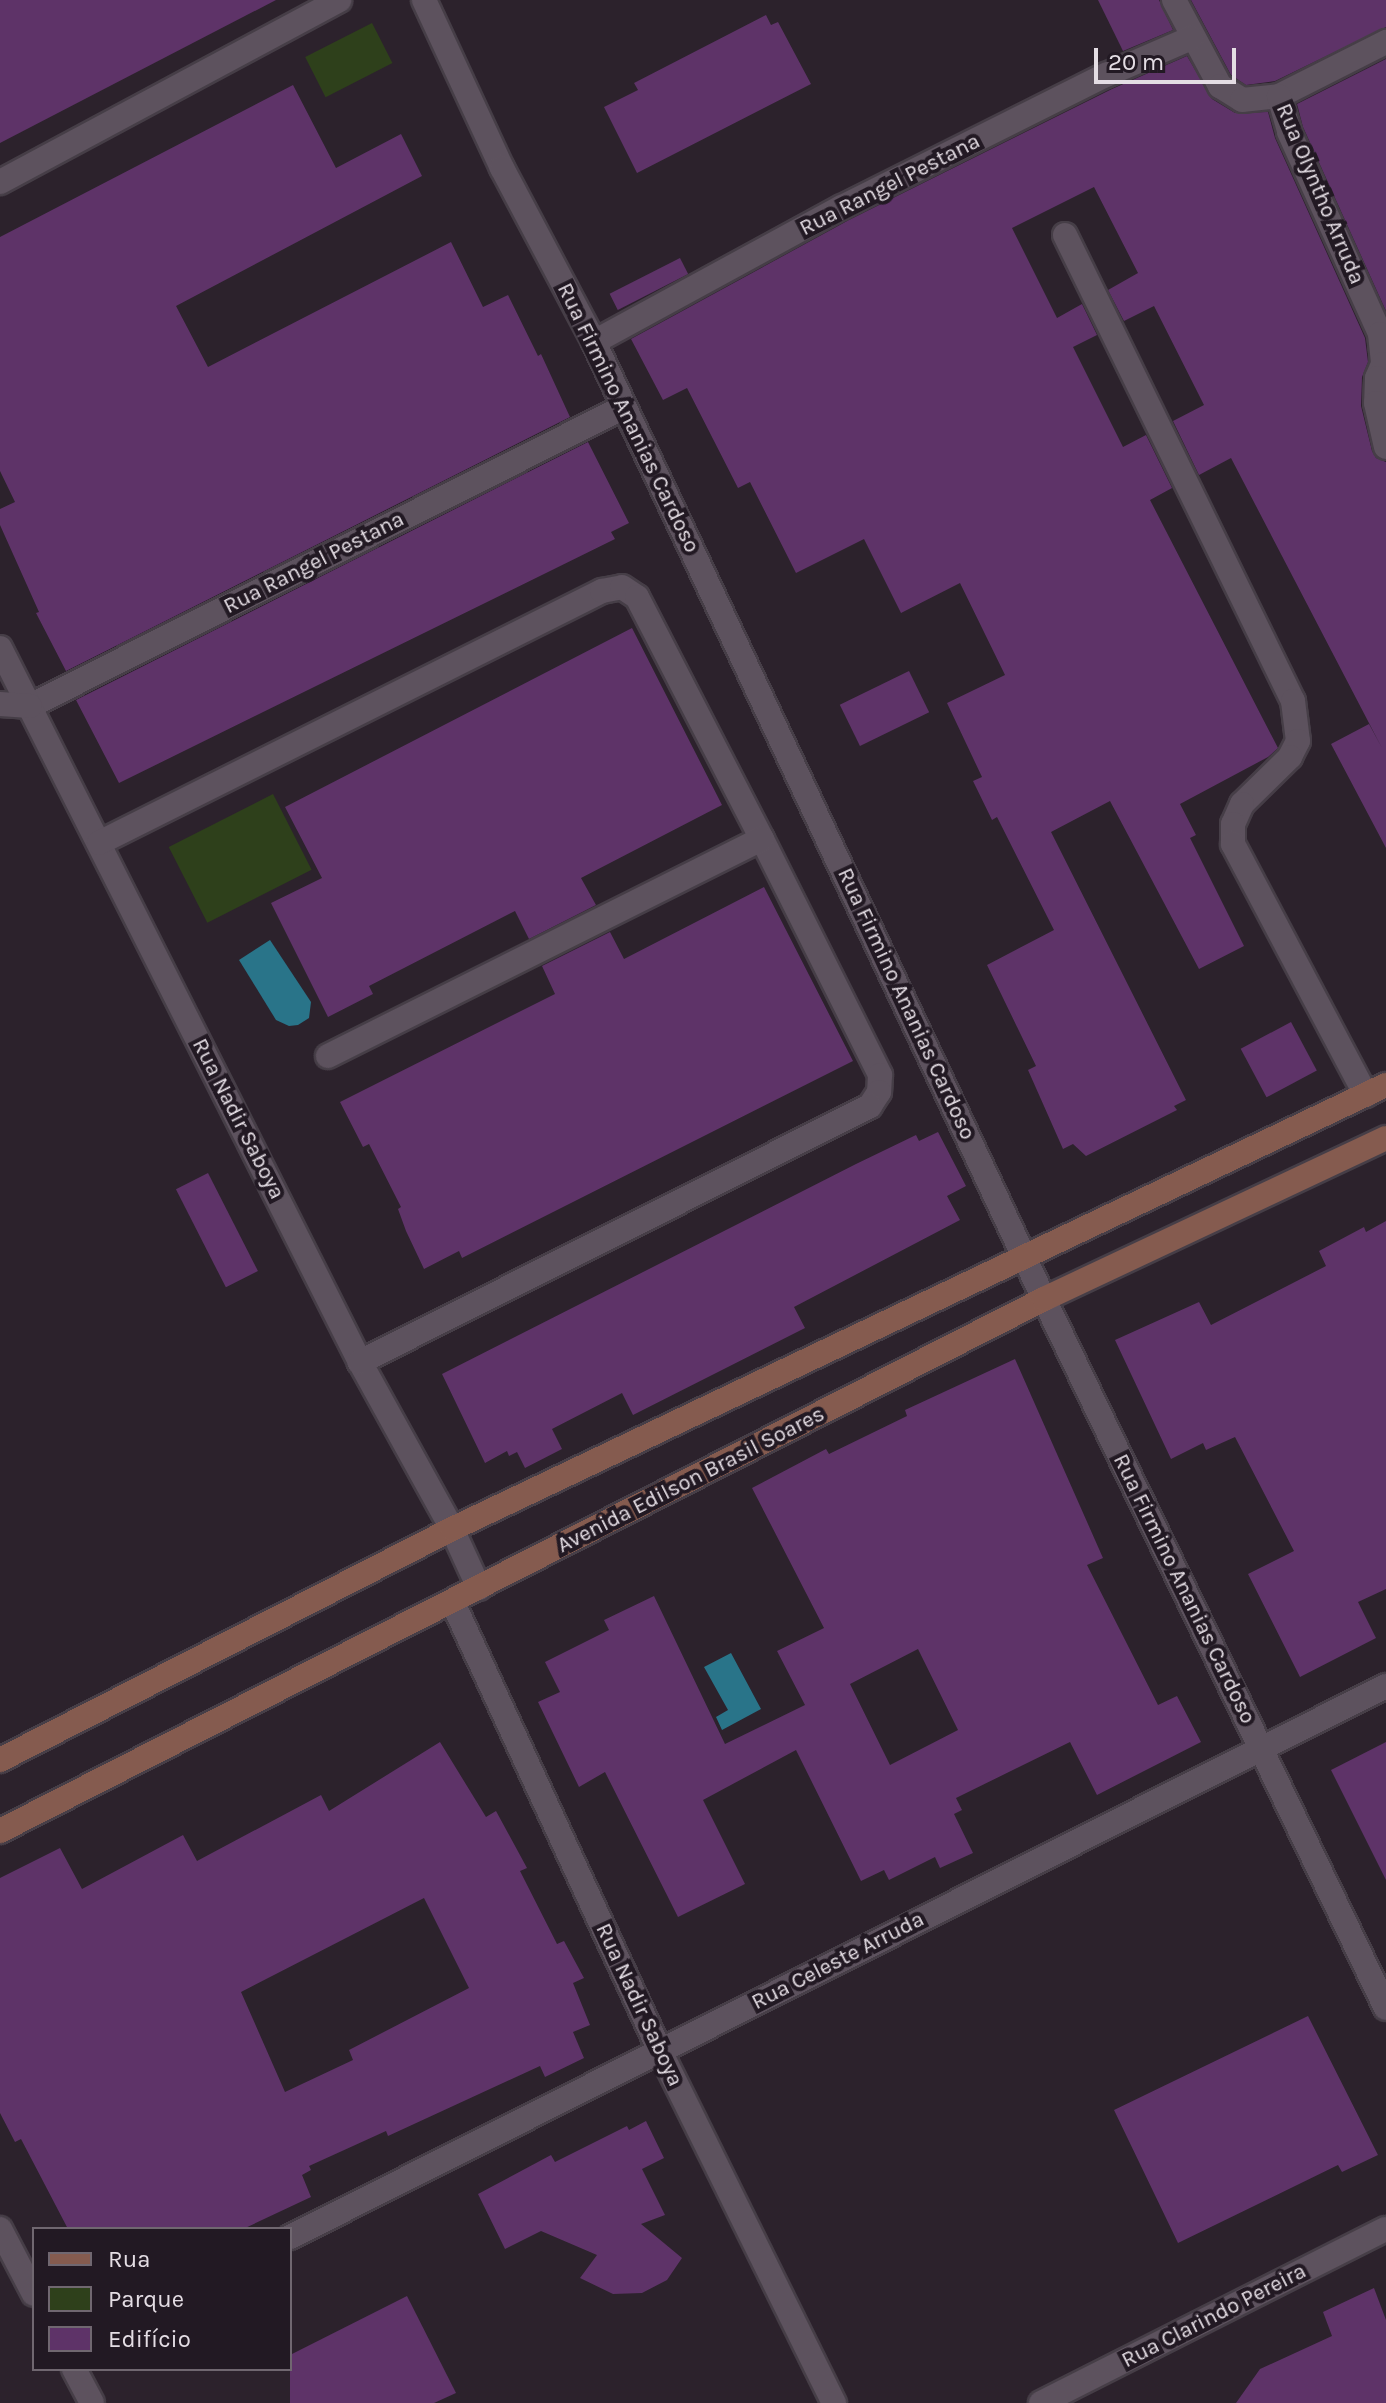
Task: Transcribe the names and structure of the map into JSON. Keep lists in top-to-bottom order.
{
  "streets": {
    "main road": ["Avenida Edilson Brasil Soares"],
    "street": [
      "Rua Rangel Pestana",
      "Rua Olyntho Arruda",
      "Rua Firmino Ananias Cardoso",
      "Rua Nadir Saboya",
      "Rua Celeste Arruda",
      "Rua Clarindo Pereira"
    ]
  },
  "crossings": [
    ["Rua Rangel Pestana", "Rua Olyntho Arruda"],
    ["Rua Rangel Pestana", "Rua Firmino Ananias Cardoso"],
    ["Rua Rangel Pestana", "Rua Nadir Saboya"],
    ["Rua Firmino Ananias Cardoso", "Avenida Edilson Brasil Soares"],
    ["Rua Firmino Ananias Cardoso", "Rua Celeste Arruda"],
    ["Rua Nadir Saboya", "Avenida Edilson Brasil Soares"],
    ["Rua Nadir Saboya", "Rua Celeste Arruda"]
  ],
  "legend": ["Rua", "Parque", "Edifício"],
  "scale_bar": "20 m"
}
